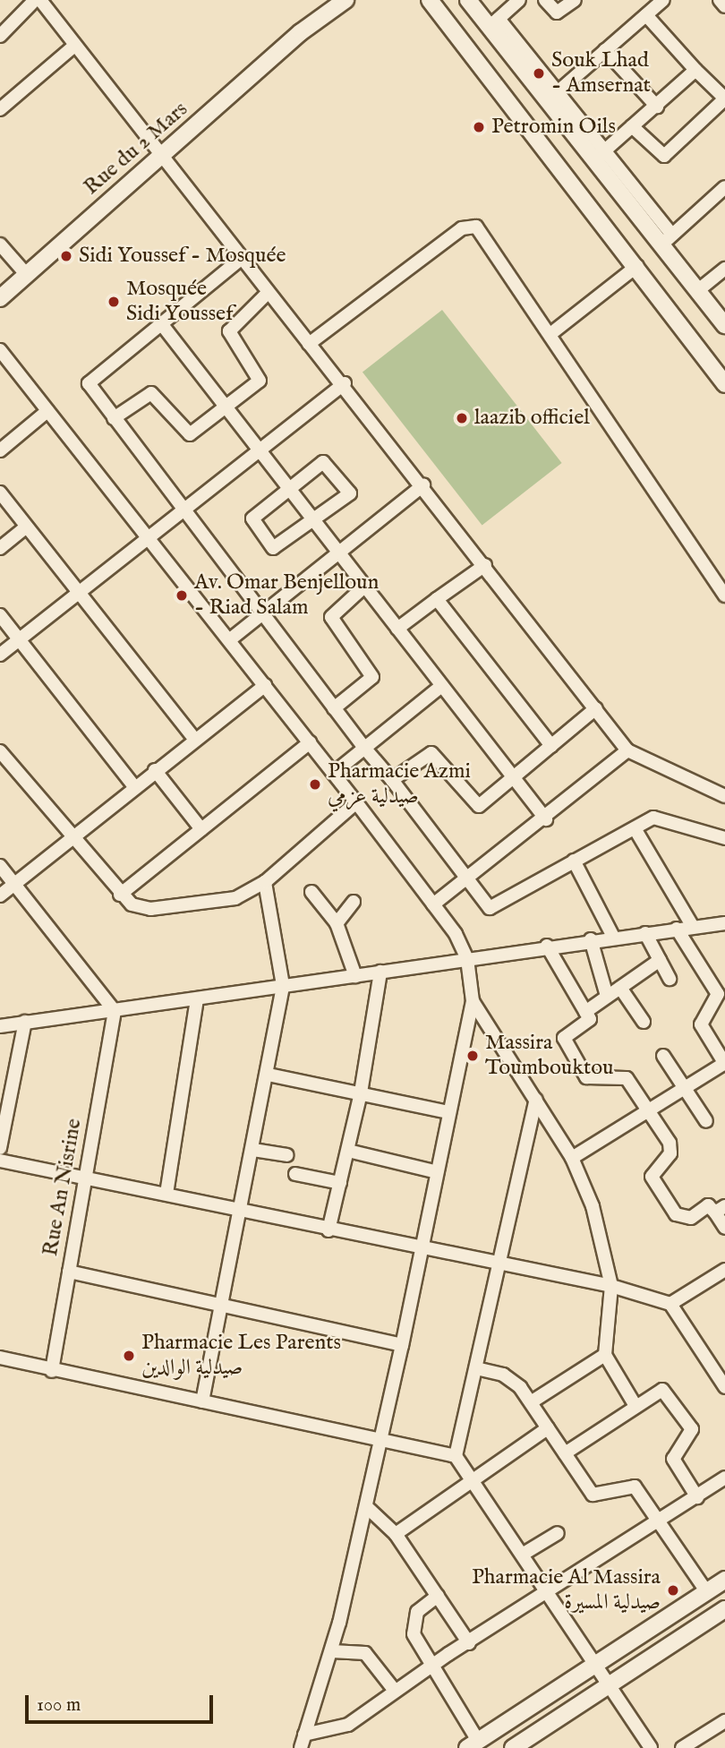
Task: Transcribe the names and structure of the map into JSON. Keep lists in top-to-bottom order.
{
  "streets": {
    "street": ["Rue du 2 Mars", "Rue An Nisrine"]
  },
  "places": [
    "Souk Lhad - Amsernat",
    "Petromin Oils",
    "Sidi Youssef - Mosquée",
    "Mosquée Sidi Youssef",
    "laazib officiel",
    "Av. Omar Benjelloun - Riad Salam",
    "Pharmacie Azmi صيدلية عزمي",
    "Massira Toumbouktou",
    "Pharmacie Les Parents صيدلية الوالدين",
    "Pharmacie Al Massira صيدلية المسيرة"
  ],
  "scale_bar": "100 m"
}
